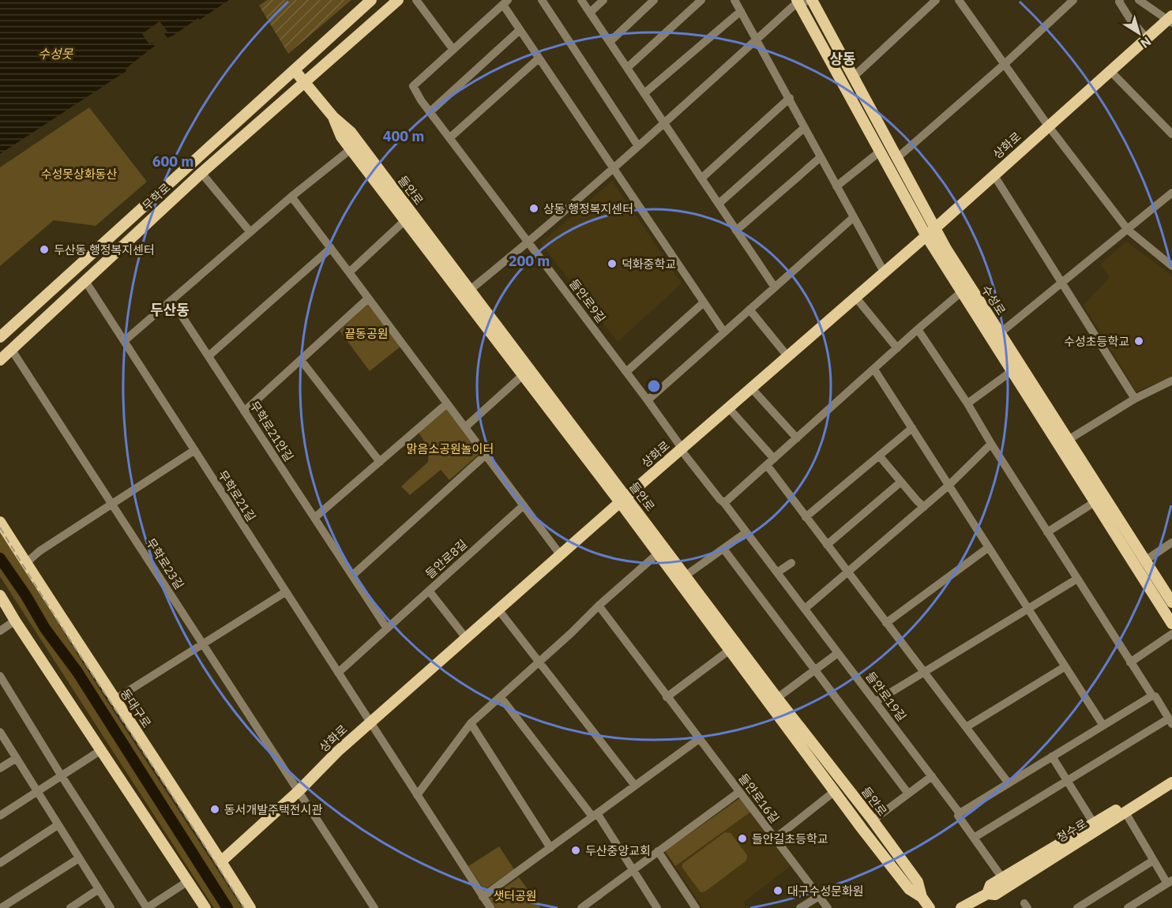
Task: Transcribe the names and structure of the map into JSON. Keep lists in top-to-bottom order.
{
  "streets": {
    "main road": [
      "상화로",
      "들안로",
      "무학로",
      "수성로",
      "동대구로",
      "청수로"
    ],
    "street": [
      "들안로9길",
      "무학로21안길",
      "무학로21길",
      "들안로8길",
      "무학로23길",
      "들안로19길",
      "들안로16길"
    ]
  },
  "crossings": [
    ["상화로", "들안로"],
    ["상화로", "수성로"],
    ["상화로", "들안로9길"],
    ["상화로", "무학로21길"],
    ["상화로", "무학로23길"],
    ["상화로", "들안로19길"],
    ["상화로", "동대구로"],
    ["들안로", "무학로"],
    ["무학로", "무학로21길"],
    ["무학로", "무학로23길"],
    ["무학로21안길", "들안로8길"],
    ["무학로21길", "들안로8길"]
  ],
  "districts": ["상동", "두산동"],
  "water": ["수성못"],
  "parks": [
    "수성못상화동산",
    "끝동공원",
    "맑음소공원놀이터",
    "샛터공원"
  ],
  "places": [
    "상동 행정복지센터",
    "두산동 행정복지센터",
    "덕화중학교",
    "수성초등학교",
    "동서개발주택전시관",
    "들안길초등학교",
    "두산중앙교회",
    "대구수성문화원"
  ],
  "north": "bottom right",
  "rings": ["400 m", "600 m", "200 m"]
}
